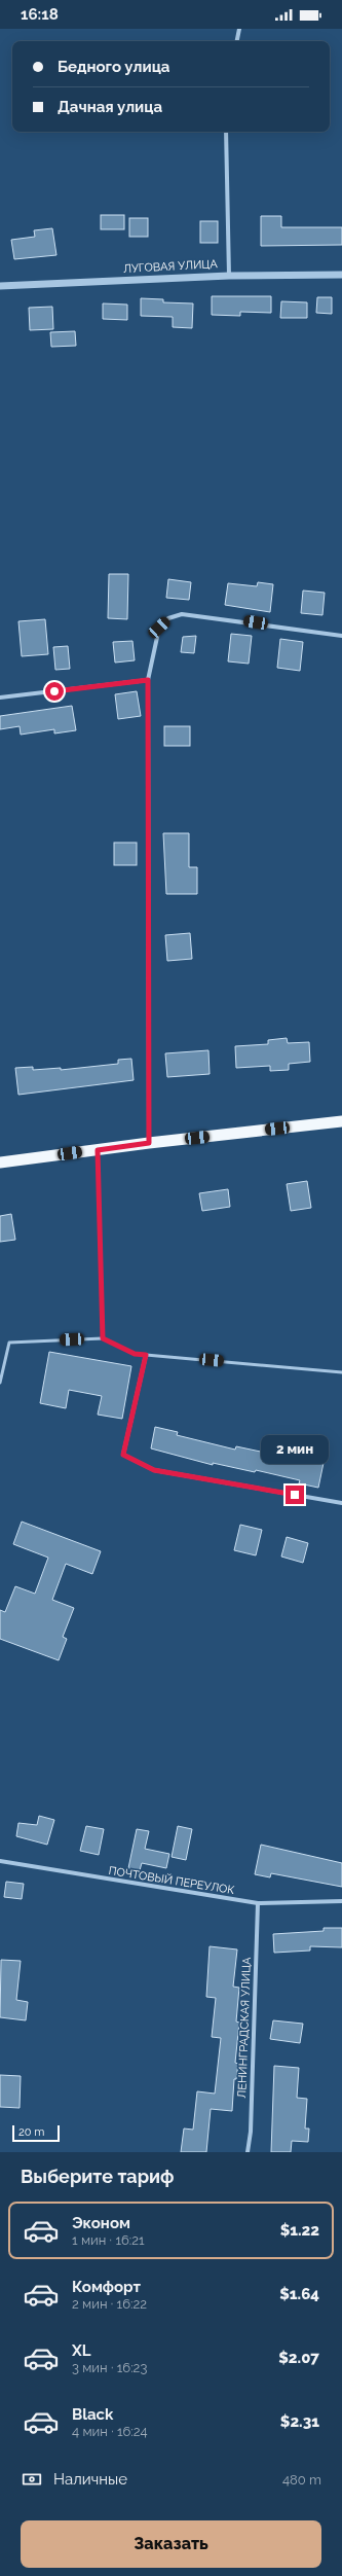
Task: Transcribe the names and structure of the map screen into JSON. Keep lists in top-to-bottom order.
{
  "streets": {
    "street": ["ЛУГОВАЯ УЛИЦА", "ПОЧТОВЫЙ ПЕРЕУЛОК", "ЛЕНИНГРАДСКАЯ УЛИЦА"]
  },
  "crossings": [
    ["ПОЧТОВЫЙ ПЕРЕУЛОК", "ЛЕНИНГРАДСКАЯ УЛИЦА"]
  ],
  "scale_bar": "20 m",
  "page": {
    "status": "16:18",
    "banner": ["Бедного улица", "Дачная улица"],
    "bubble": "2 мин",
    "scale": "20 m",
    "heading": "Выберите тариф",
    "list": [
      {
        "name": "Эконом",
        "note": "1 мин · 16:21",
        "value": "$1.22"
      },
      {
        "name": "Комфорт",
        "note": "2 мин · 16:22",
        "value": "$1.64"
      },
      {
        "name": "XL",
        "note": "3 мин · 16:23",
        "value": "$2.07"
      },
      {
        "name": "Black",
        "note": "4 мин · 16:24",
        "value": "$2.31"
      }
    ],
    "pay": ["Наличные", "480 m"],
    "buttons": "Заказать"
  }
}
